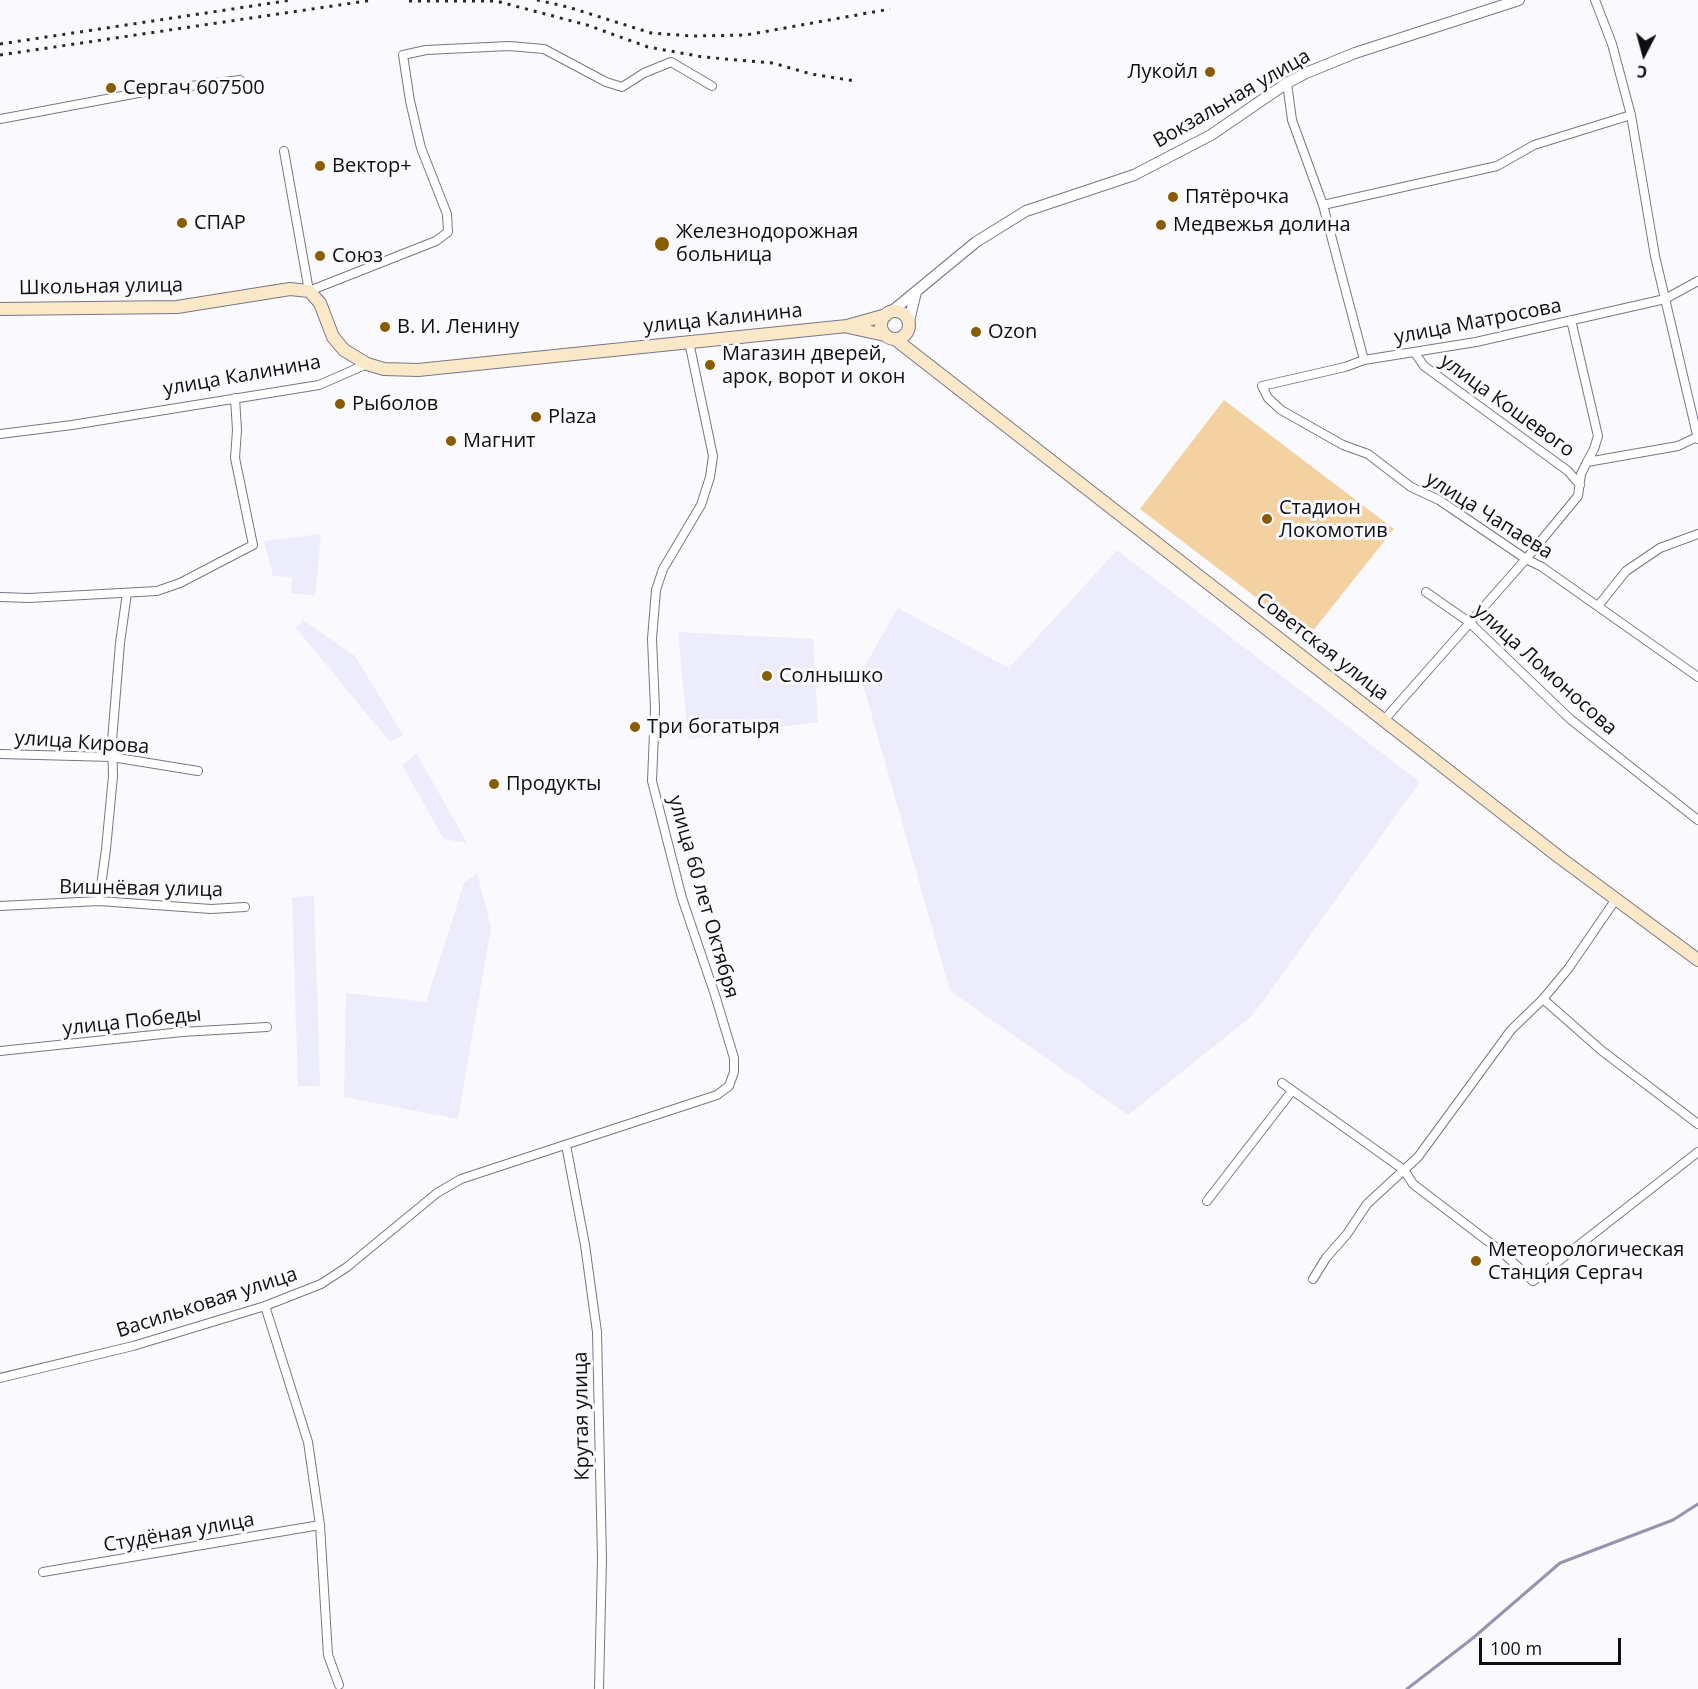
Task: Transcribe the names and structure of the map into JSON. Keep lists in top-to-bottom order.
{
  "streets": {
    "main road": ["Школьная улица", "улица Калинина", "Советская улица"],
    "street": [
      "Вокзальная улица",
      "улица Матросова",
      "улица Кошевого",
      "улица Чапаева",
      "улица Ломоносова",
      "улица Кирова",
      "Вишнёвая улица",
      "улица 60 лет Октября",
      "улица Победы",
      "Васильковая улица",
      "Крутая улица",
      "Студёная улица"
    ]
  },
  "crossings": [
    ["Вокзальная улица", "Советская улица"],
    ["улица Калинина", "улица 60 лет Октября"],
    ["улица Матросова", "улица Кошевого"],
    ["улица Матросова", "улица Чапаева"],
    ["улица 60 лет Октября", "Васильковая улица"],
    ["улица 60 лет Октября", "Крутая улица"],
    ["Васильковая улица", "Крутая улица"]
  ],
  "places": [
    "Лукойл",
    "Сергач 607500",
    "Вектор+",
    "Пятёрочка",
    "СПАР",
    "Медвежья долина",
    "Железнодорожная больница",
    "Союз",
    "В. И. Ленину",
    "Ozon",
    "Магазин дверей, арок, ворот и окон",
    "Рыболов",
    "Plaza",
    "Магнит",
    "Стадион Локомотив",
    "Солнышко",
    "Три богатыря",
    "Продукты",
    "Метеорологическая Станция Сергач"
  ],
  "scale_bar": "100 m",
  "north": "bottom"
}
